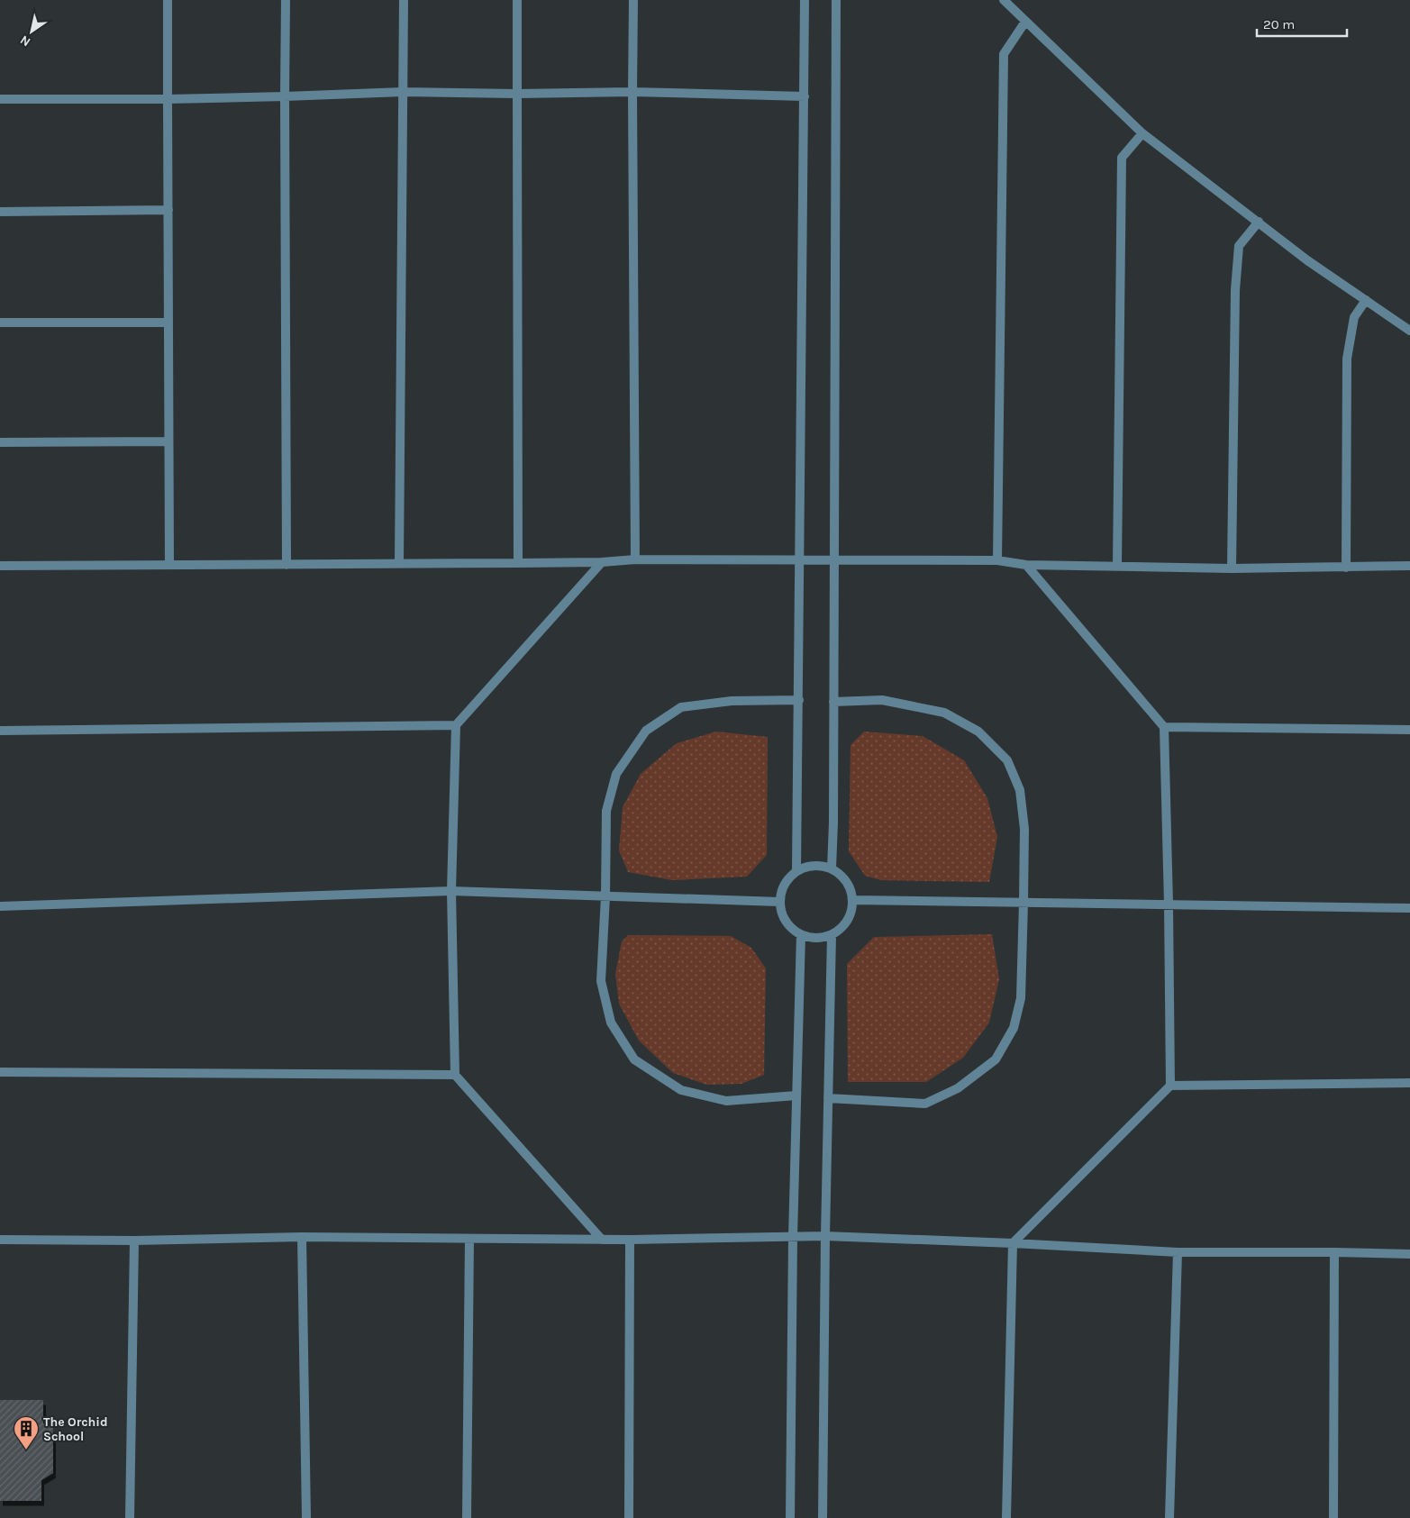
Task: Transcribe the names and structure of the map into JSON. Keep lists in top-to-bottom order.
{
  "places": {
    "building": ["The Orchid School"]
  },
  "scale_bar": "20 m",
  "north": "bottom left"
}
